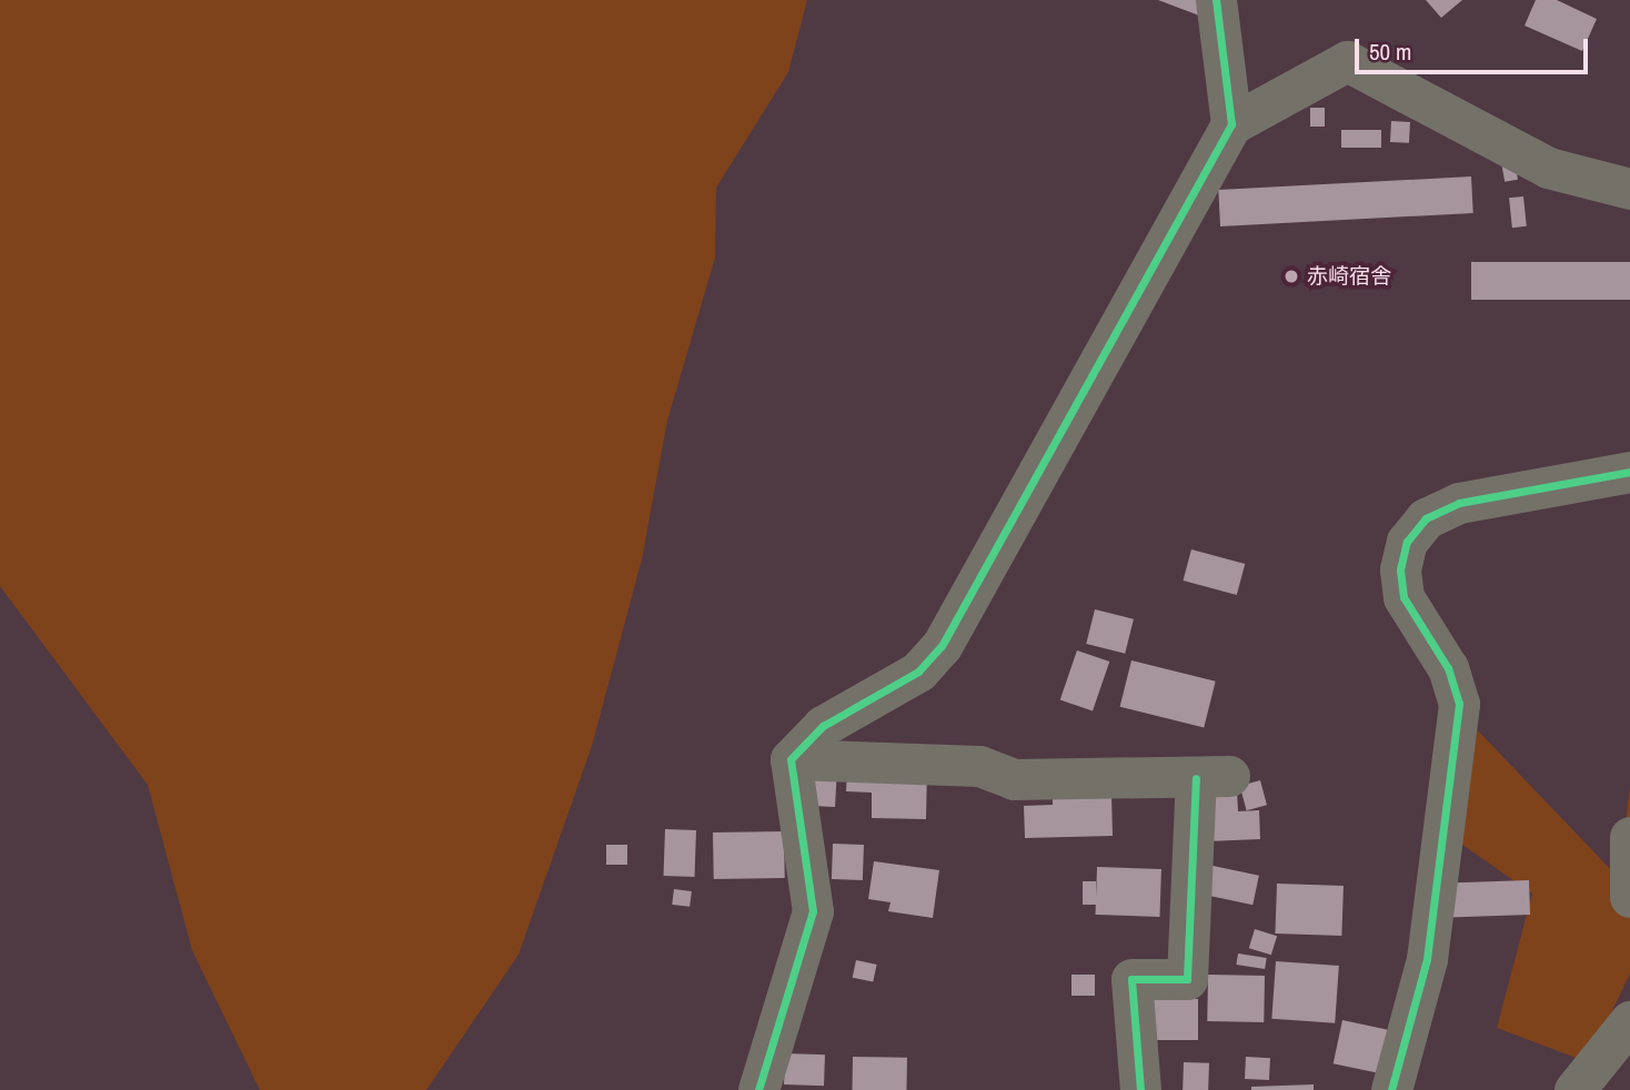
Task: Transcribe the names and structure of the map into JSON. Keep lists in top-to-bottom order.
{
  "places": ["赤崎宿舎"],
  "scale_bar": "50 m"
}
